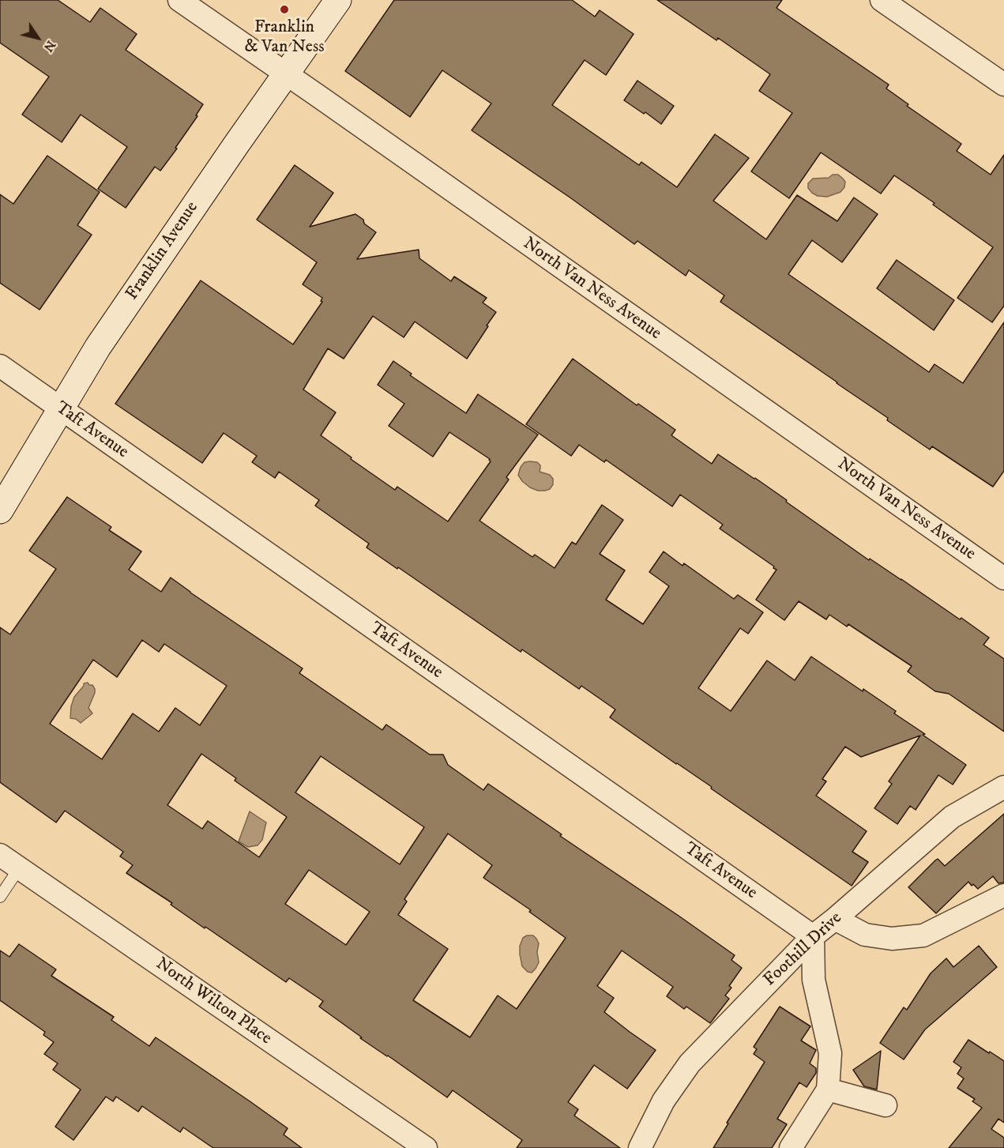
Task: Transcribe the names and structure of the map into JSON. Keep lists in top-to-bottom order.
{
  "streets": {
    "main road": ["Franklin Avenue"],
    "street": [
      "North Van Ness Avenue",
      "Taft Avenue",
      "Foothill Drive",
      "North Wilton Place"
    ]
  },
  "crossings": [
    ["Franklin Avenue", "North Van Ness Avenue"],
    ["Franklin Avenue", "Taft Avenue"],
    ["Taft Avenue", "Foothill Drive"]
  ],
  "places": ["Franklin & Van Ness"],
  "north": "bottom right"
}
